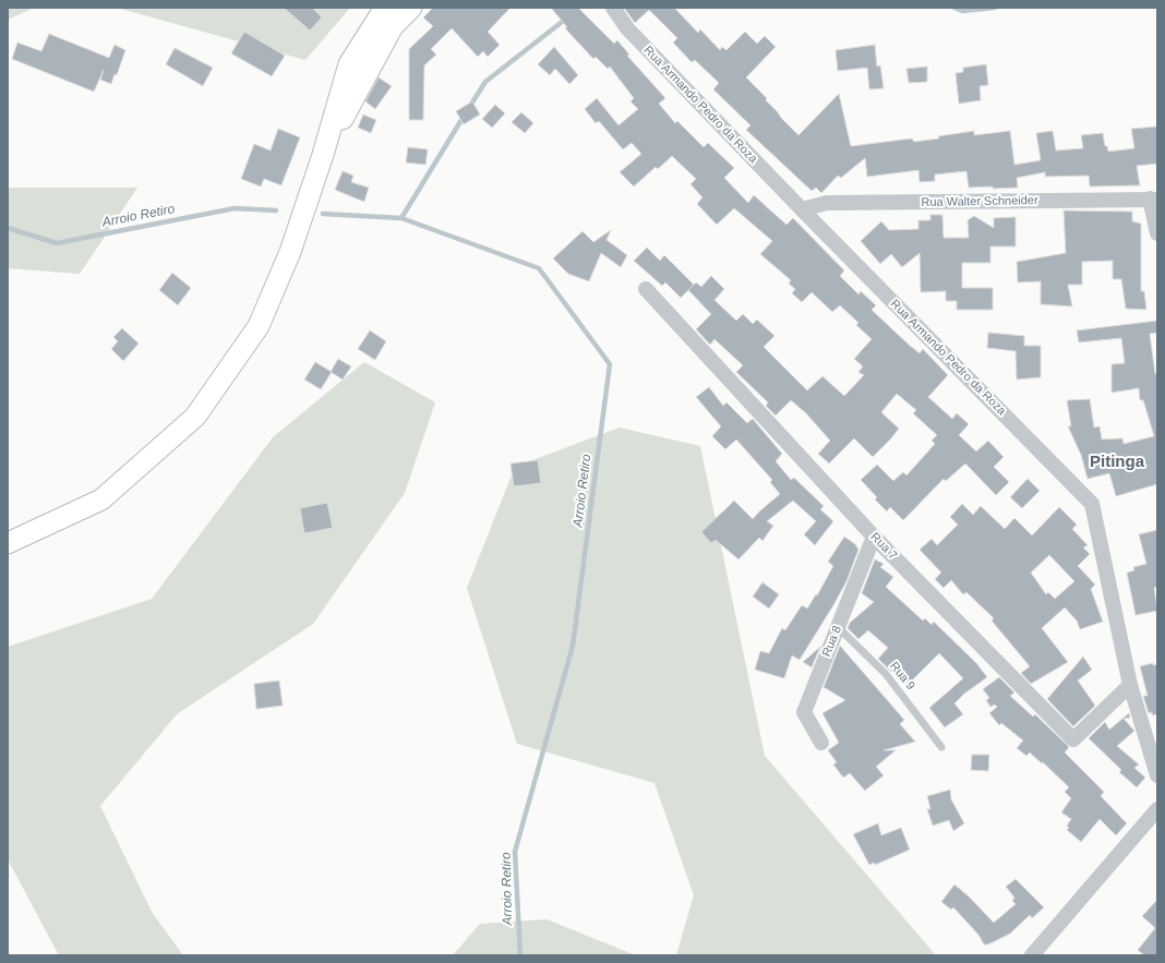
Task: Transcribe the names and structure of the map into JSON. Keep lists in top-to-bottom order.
{
  "streets": {
    "street": [
      "Rua Armando Pedro da Roza",
      "Rua Walter Schneider",
      "Rua 7",
      "Rua 8"
    ],
    "lane": ["Rua 9"]
  },
  "crossings": [
    ["Rua Armando Pedro da Roza", "Rua Walter Schneider"],
    ["Rua Armando Pedro da Roza", "Rua 7"],
    ["Rua 7", "Rua 8"],
    ["Rua 8", "Rua 9"]
  ],
  "districts": ["Pitinga"],
  "water": ["Arroio Retiro"]
}
